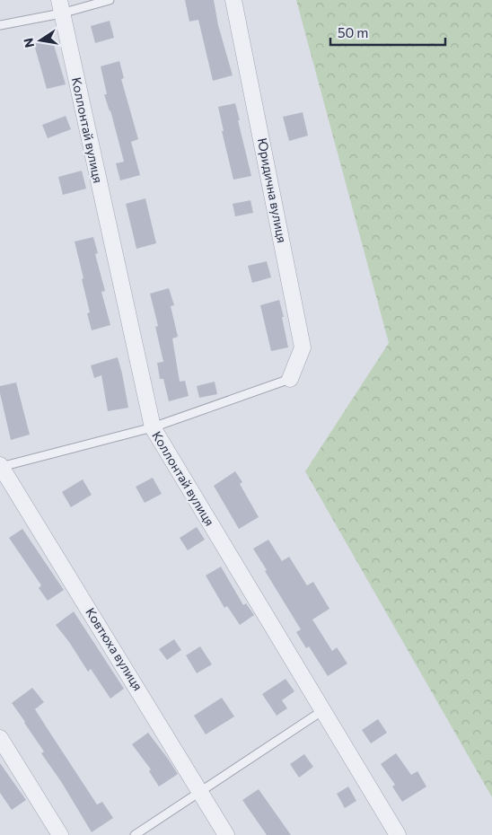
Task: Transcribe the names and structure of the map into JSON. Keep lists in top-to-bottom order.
{
  "streets": {
    "street": ["Коллонтай вулиця", "Юридична вулиця", "Ковтюха вулиця"]
  },
  "scale_bar": "50 m",
  "north": "left"
}
